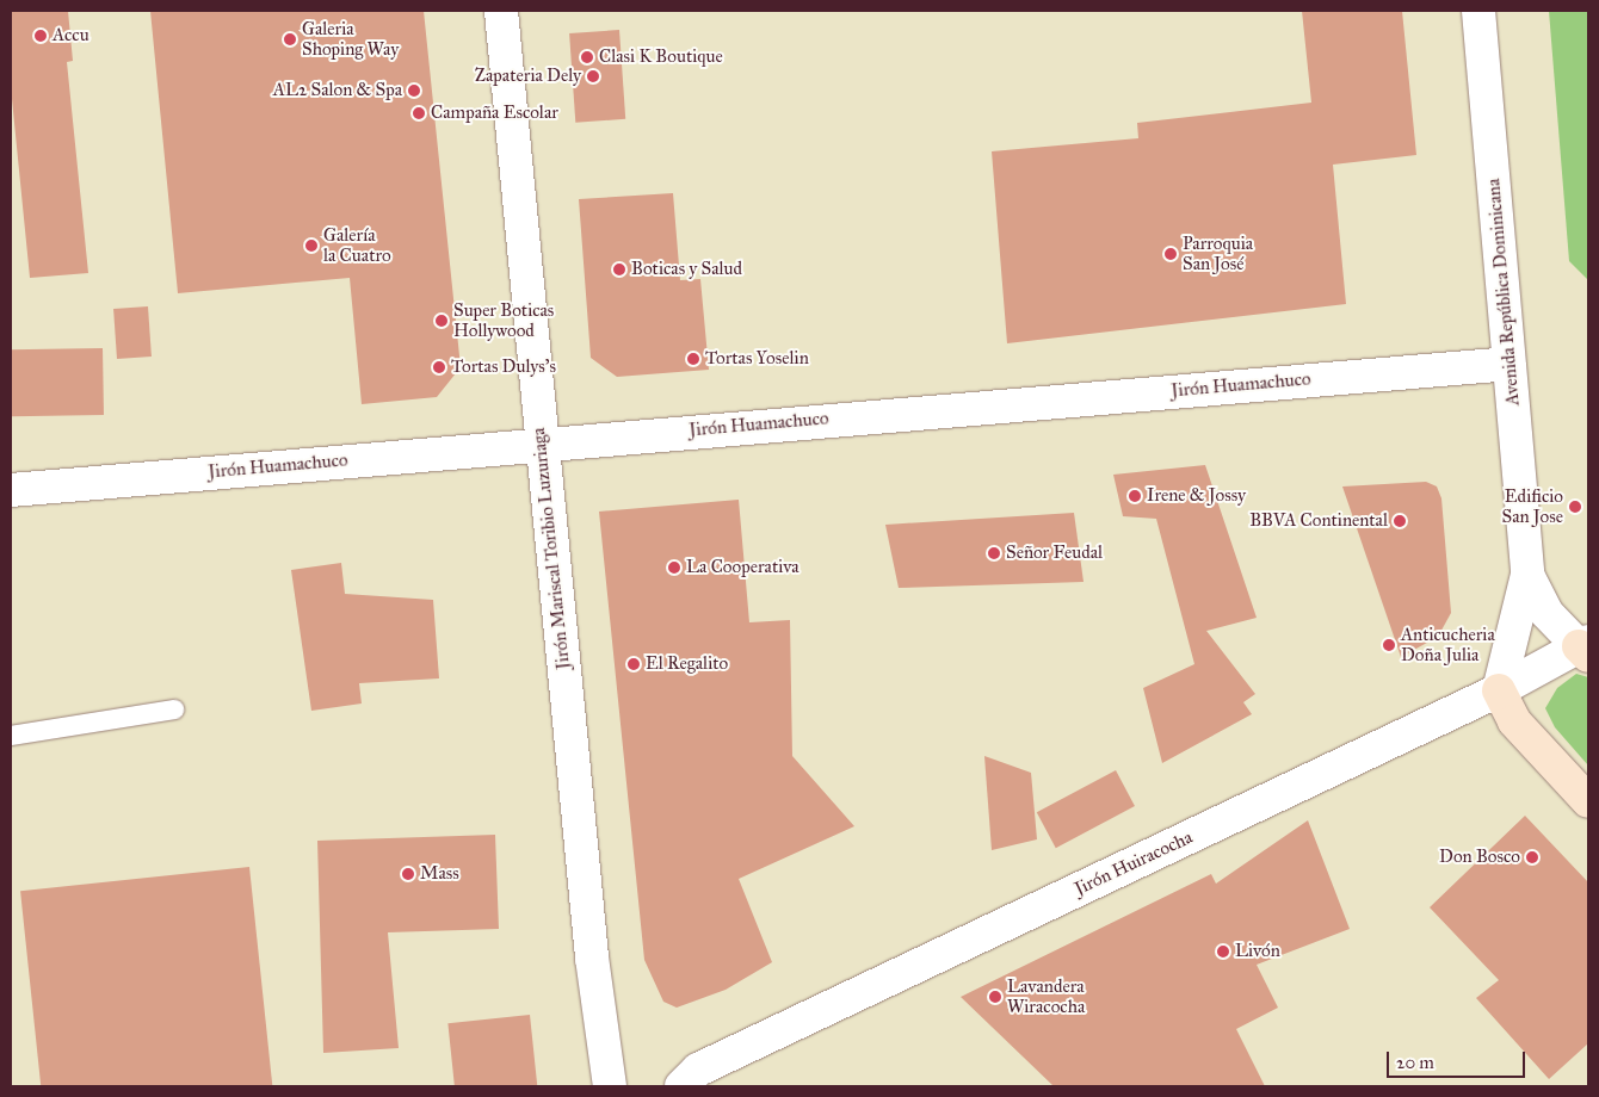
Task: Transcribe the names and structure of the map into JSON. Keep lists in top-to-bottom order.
{
  "streets": {
    "street": [
      "Avenida República Dominicana",
      "Jirón Huamachuco",
      "Jirón Mariscal Toribio Luzuriaga",
      "Jirón Huiracocha"
    ]
  },
  "crossings": [
    ["Avenida República Dominicana", "Jirón Huamachuco"],
    ["Avenida República Dominicana", "Jirón Huiracocha"],
    ["Jirón Huamachuco", "Jirón Mariscal Toribio Luzuriaga"]
  ],
  "places": [
    "Accu",
    "Galeria Shoping Way",
    "Clasi K Boutique",
    "Zapateria Dely",
    "AL2 Salon & Spa",
    "Campaña Escolar",
    "Galería la Cuatro",
    "Parroquia San José",
    "Boticas y Salud",
    "Super Boticas Hollywood",
    "Tortas Yoselin",
    "Tortas Dulys's",
    "Irene & Jossy",
    "Edificio San Jose",
    "BBVA Continental",
    "Señor Feudal",
    "La Cooperativa",
    "Anticucheria Doña Julia",
    "El Regalito",
    "Don Bosco",
    "Mass",
    "Livón",
    "Lavandera Wiracocha"
  ],
  "scale_bar": "20 m"
}
